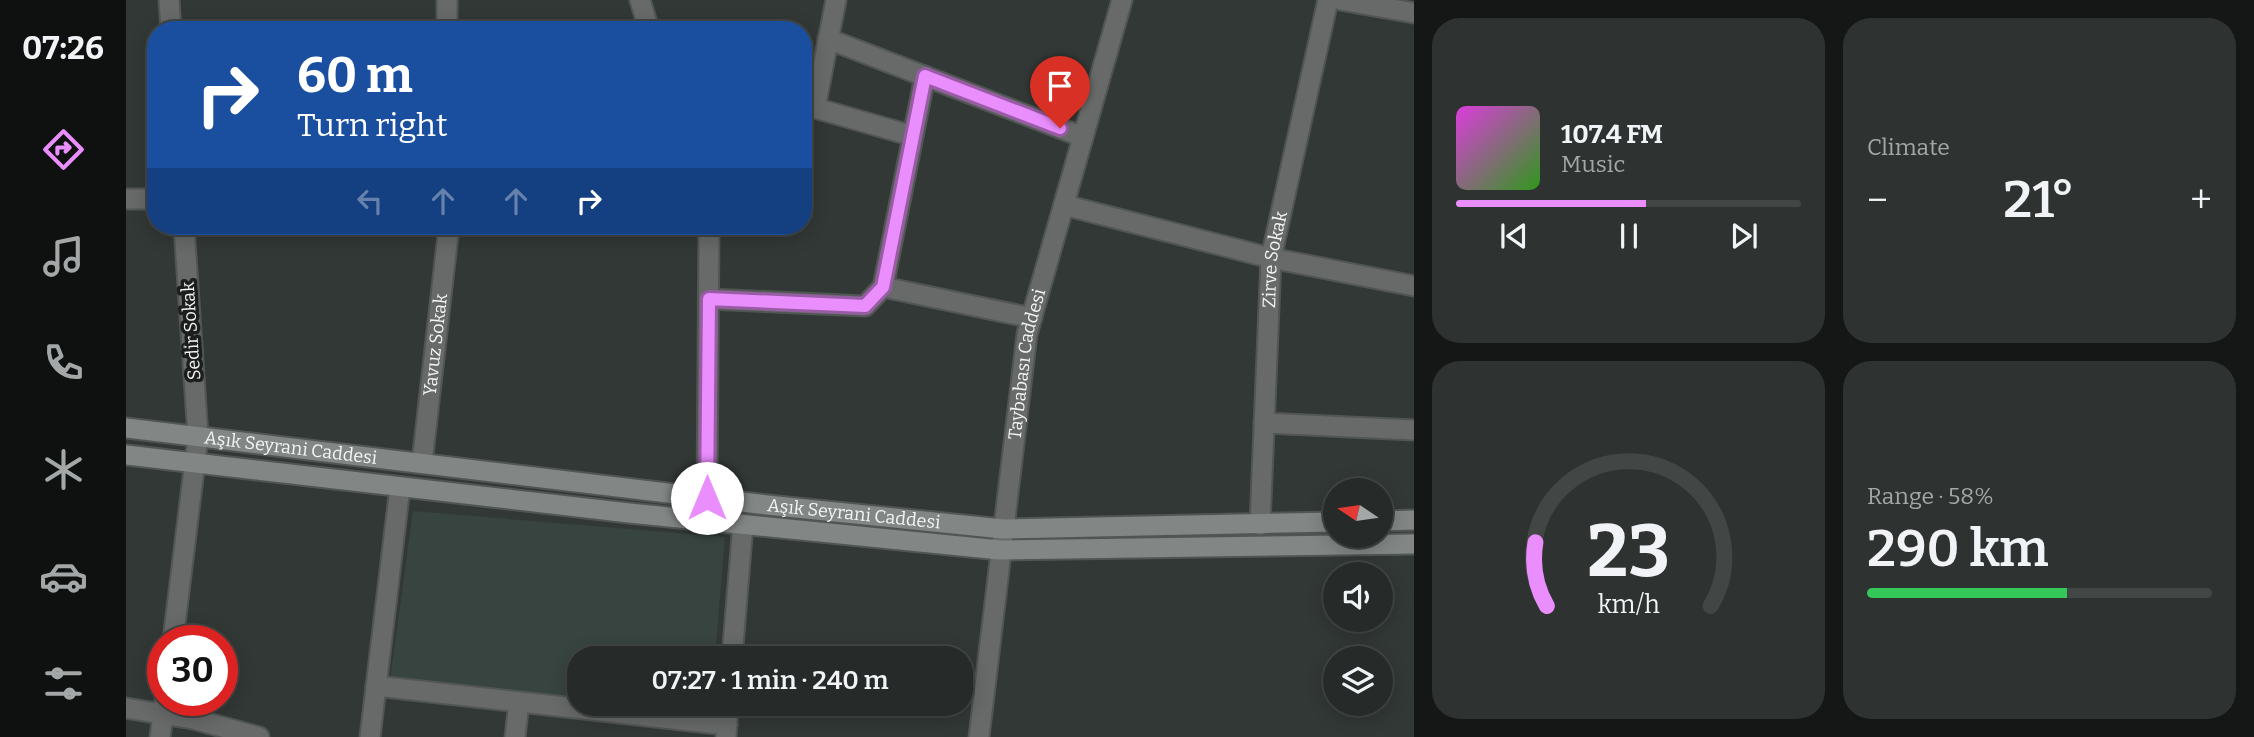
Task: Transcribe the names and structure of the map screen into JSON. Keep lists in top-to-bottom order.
{
  "streets": {
    "main road": ["Aşık Seyrani Caddesi"],
    "street": [
      "Zirve Sokak",
      "Sedir Sokak",
      "Yavuz Sokak",
      "Taybabası Caddesi"
    ]
  },
  "crossings": [
    ["Zirve Sokak", "Aşık Seyrani Caddesi"],
    ["Sedir Sokak", "Aşık Seyrani Caddesi"],
    ["Yavuz Sokak", "Aşık Seyrani Caddesi"],
    ["Taybabası Caddesi", "Aşık Seyrani Caddesi"]
  ],
  "north": "left",
  "page": {
    "tabs": "07:26",
    "tile": [
      "Climate",
      ["Range · 58%", "290 km"]
    ],
    "turn": ["60 m", "Turn right"],
    "song": ["107.4 FM", "Music"],
    "heat": ["−", "21°", "+"],
    "limit": "30",
    "trip": "07:27 · 1 min · 240 m",
    "gauge": ["23", "km/h"]
  }
}
